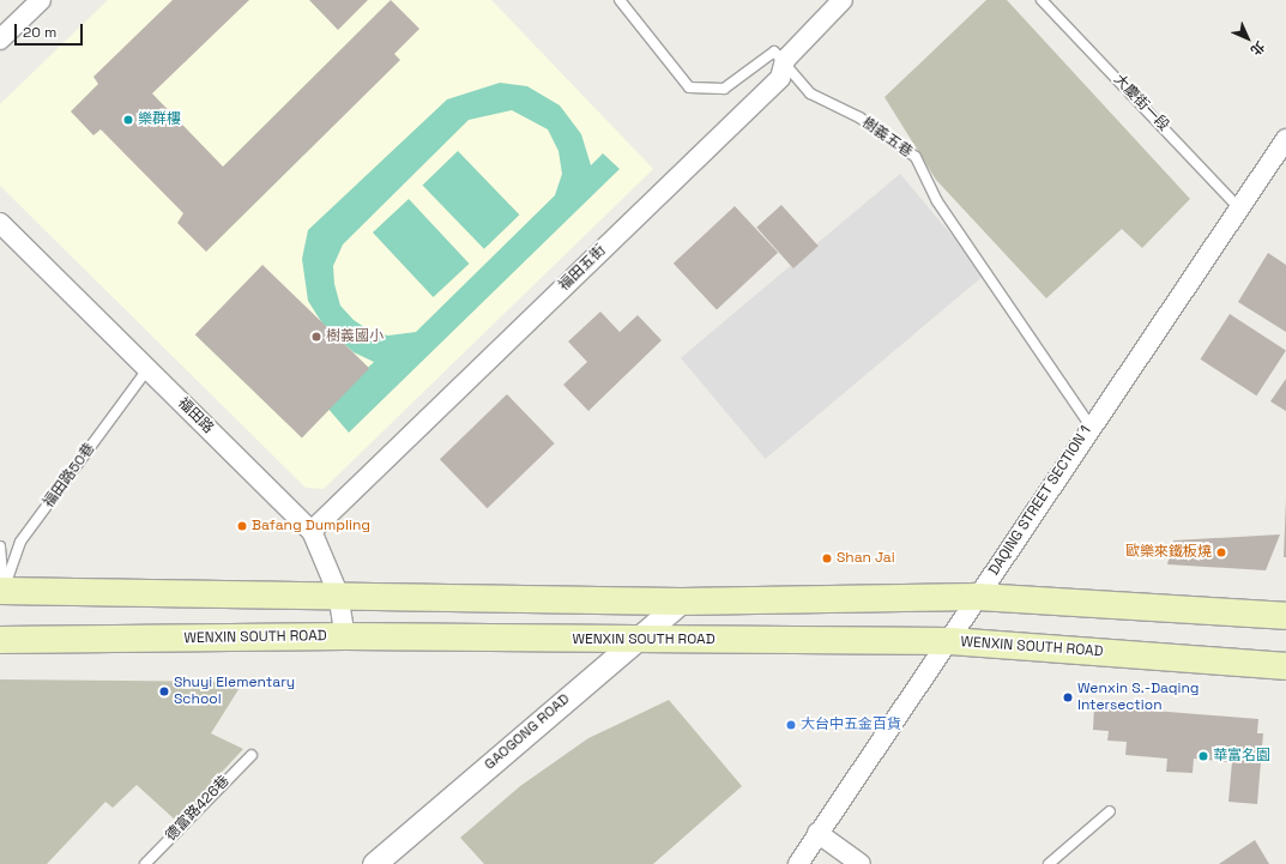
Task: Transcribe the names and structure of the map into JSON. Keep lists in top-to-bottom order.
{
  "streets": {
    "main road": ["WENXIN SOUTH ROAD"],
    "street": [
      "福田五街",
      "福田路",
      "DAQING STREET SECTION 1",
      "GAOGONG ROAD"
    ],
    "lane": [
      "大慶街一段",
      "樹義五巷",
      "福田路50巷",
      "德富路426巷"
    ]
  },
  "crossings": [
    ["大慶街一段", "DAQING STREET SECTION 1"],
    ["樹義五巷", "福田五街"],
    ["樹義五巷", "DAQING STREET SECTION 1"],
    ["福田五街", "福田路"],
    ["福田路", "福田路50巷"],
    ["福田路", "WENXIN SOUTH ROAD"],
    ["DAQING STREET SECTION 1", "WENXIN SOUTH ROAD"],
    ["WENXIN SOUTH ROAD", "GAOGONG ROAD"]
  ],
  "places": [
    "樂群樓",
    "樹義國小",
    "Bafang Dumpling",
    "歐樂來鐵板燒",
    "Shan Jai",
    "Shuyi Elementary School",
    "Wenxin S.-Daqing Intersection",
    "大台中五金百貨",
    "華富名園"
  ],
  "scale_bar": "20 m",
  "north": "bottom right"
}
